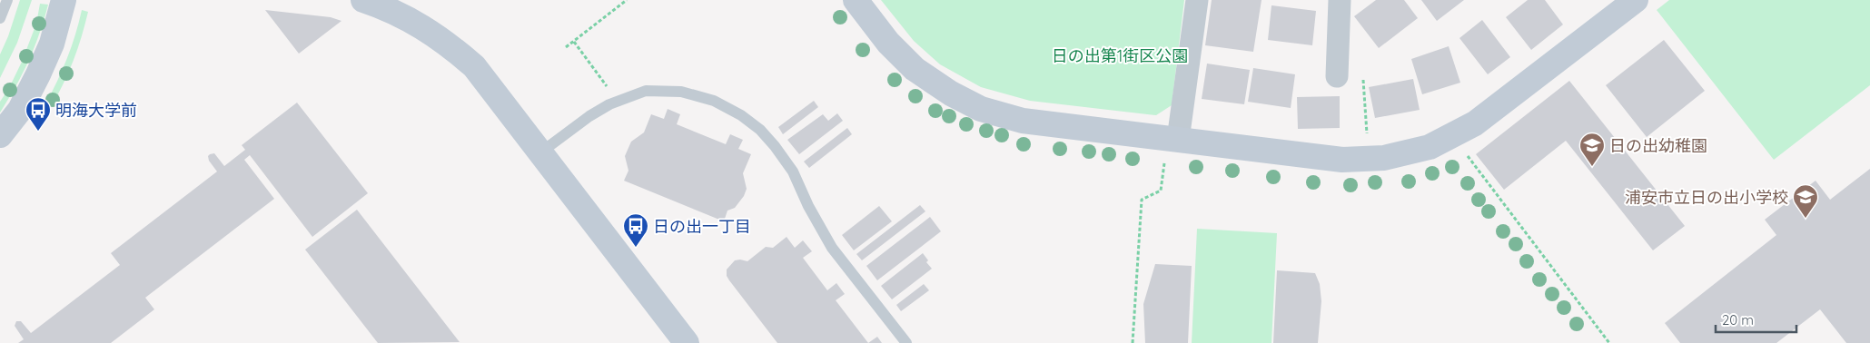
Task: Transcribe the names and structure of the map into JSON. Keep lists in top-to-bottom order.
{
  "parks": ["日の出第1街区公園"],
  "places": {
    "bus stop": ["明海大学前", "日の出一丁目"],
    "school or university": ["日の出幼稚園", "浦安市立日の出小学校"]
  },
  "scale_bar": "20 m"
}
